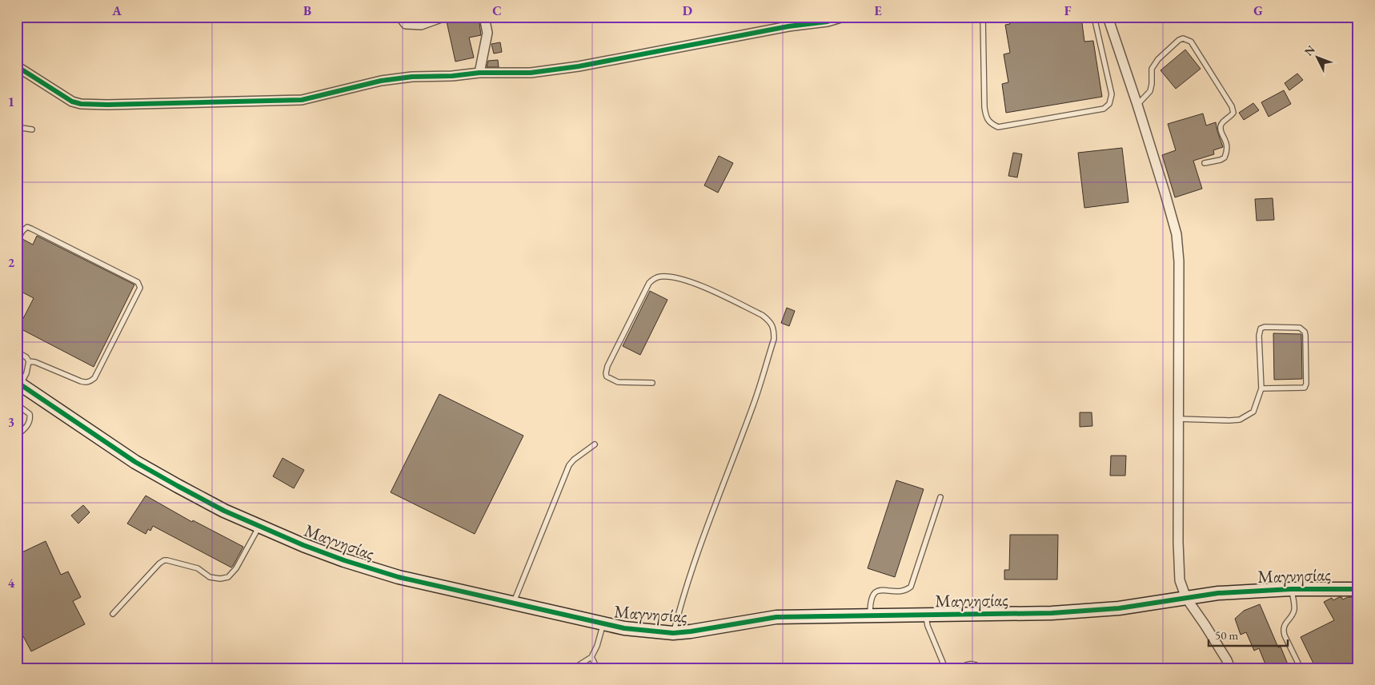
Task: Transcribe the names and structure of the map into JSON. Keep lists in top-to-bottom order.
{
  "streets": {
    "street": ["Μαγνησίας"]
  },
  "scale_bar": "50 m",
  "north": "top left",
  "grid": {
    "columns": [
      "A",
      "B",
      "C",
      "D",
      "E",
      "F",
      "G"
    ],
    "rows": [
      "1",
      "2",
      "3",
      "4"
    ]
  }
}
